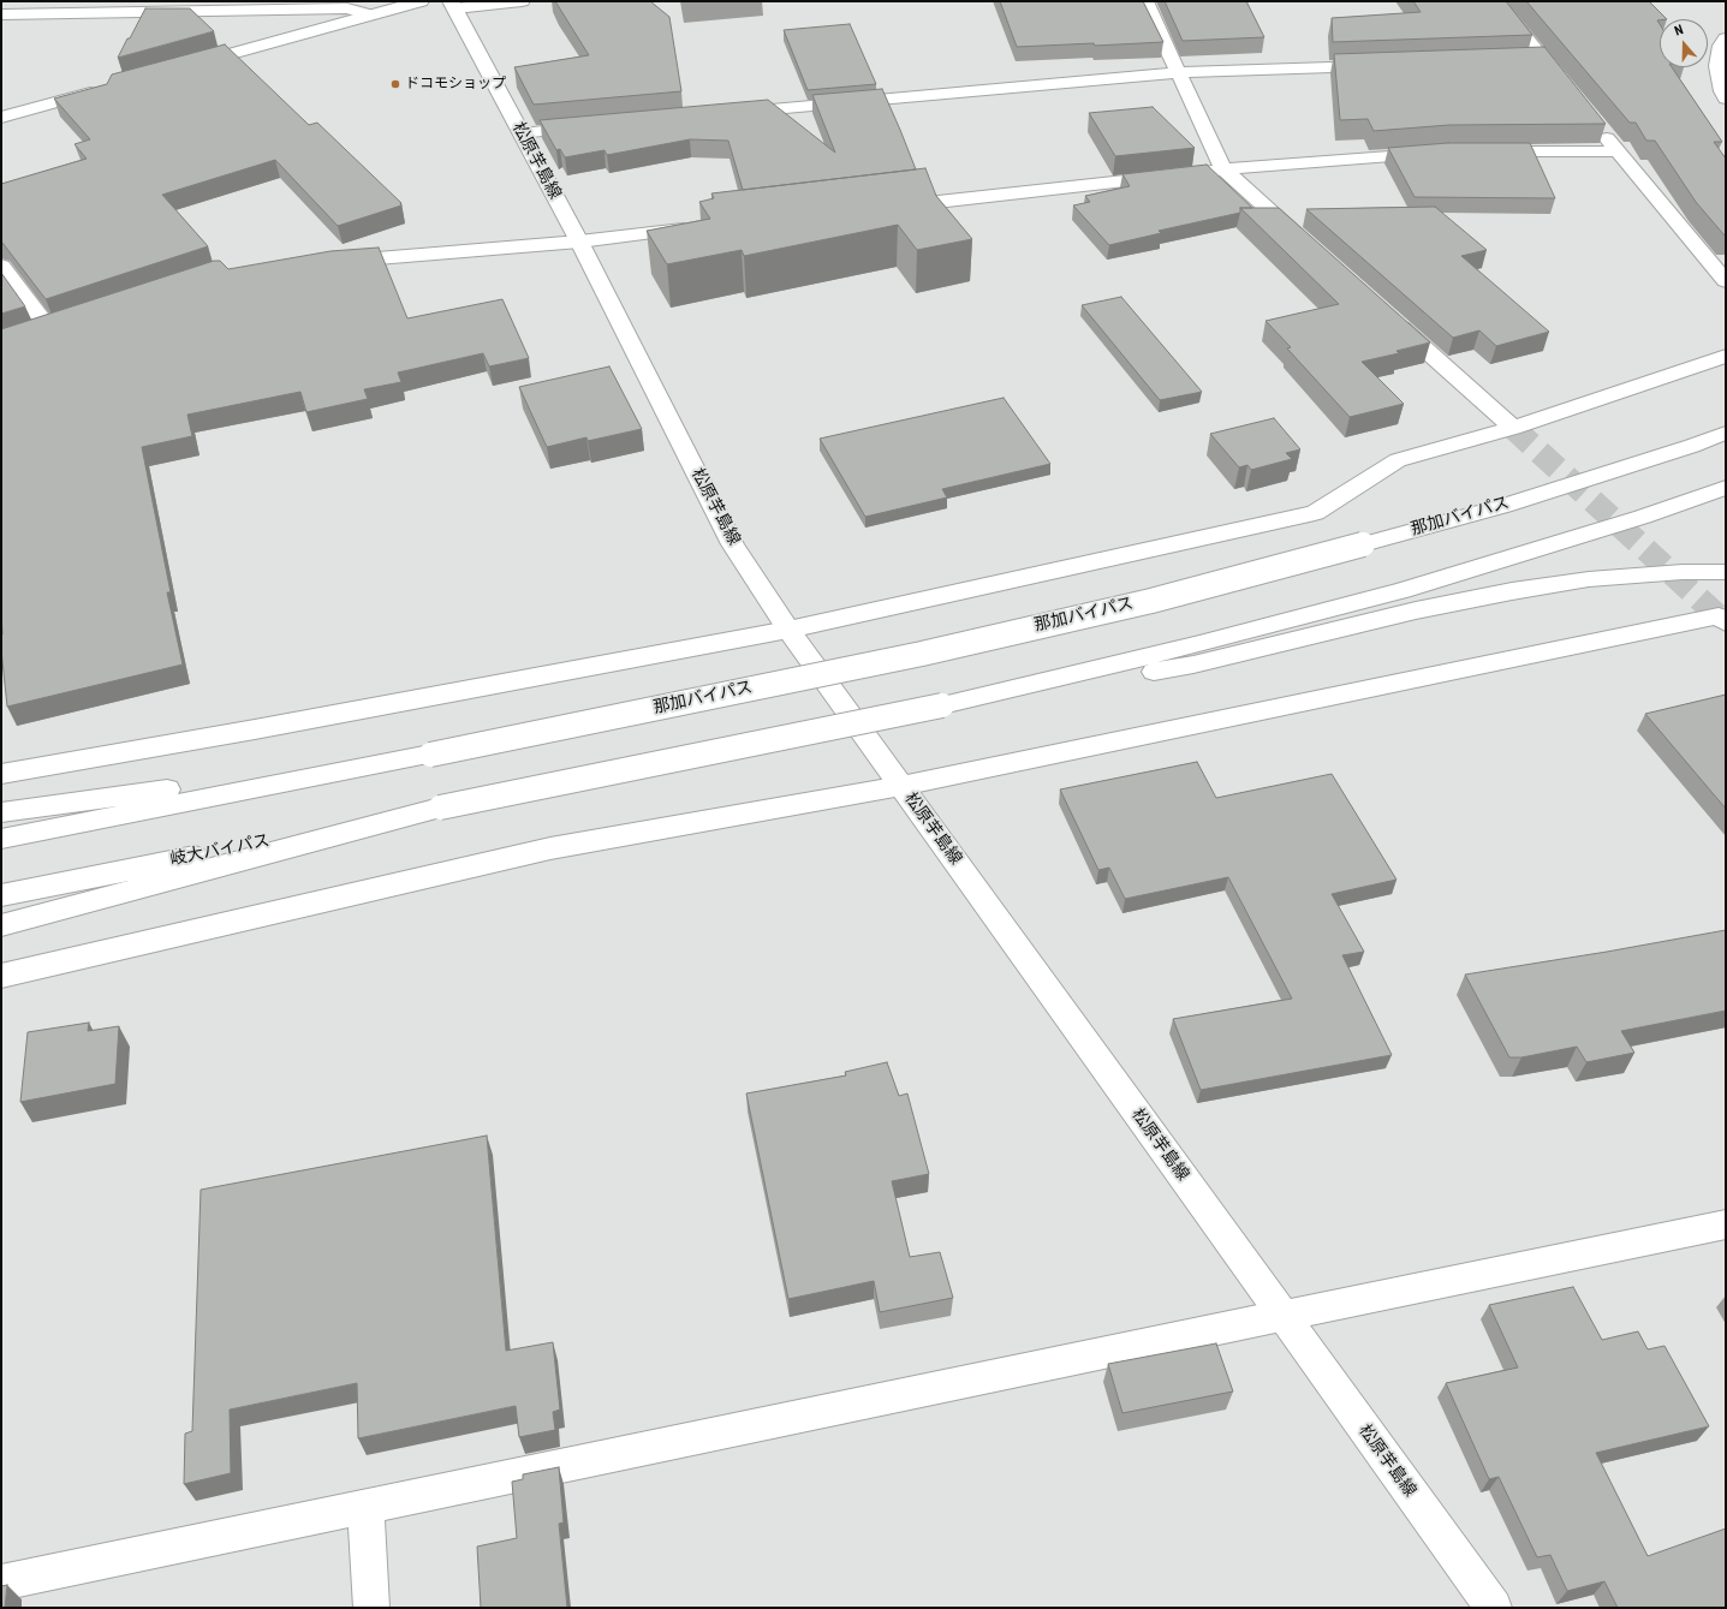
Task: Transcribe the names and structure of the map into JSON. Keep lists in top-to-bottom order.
{
  "streets": {
    "main road": ["松原芋島線", "那加バイパス", "岐大バイパス"]
  },
  "places": ["ドコモショップ"],
  "north": "top"
}
